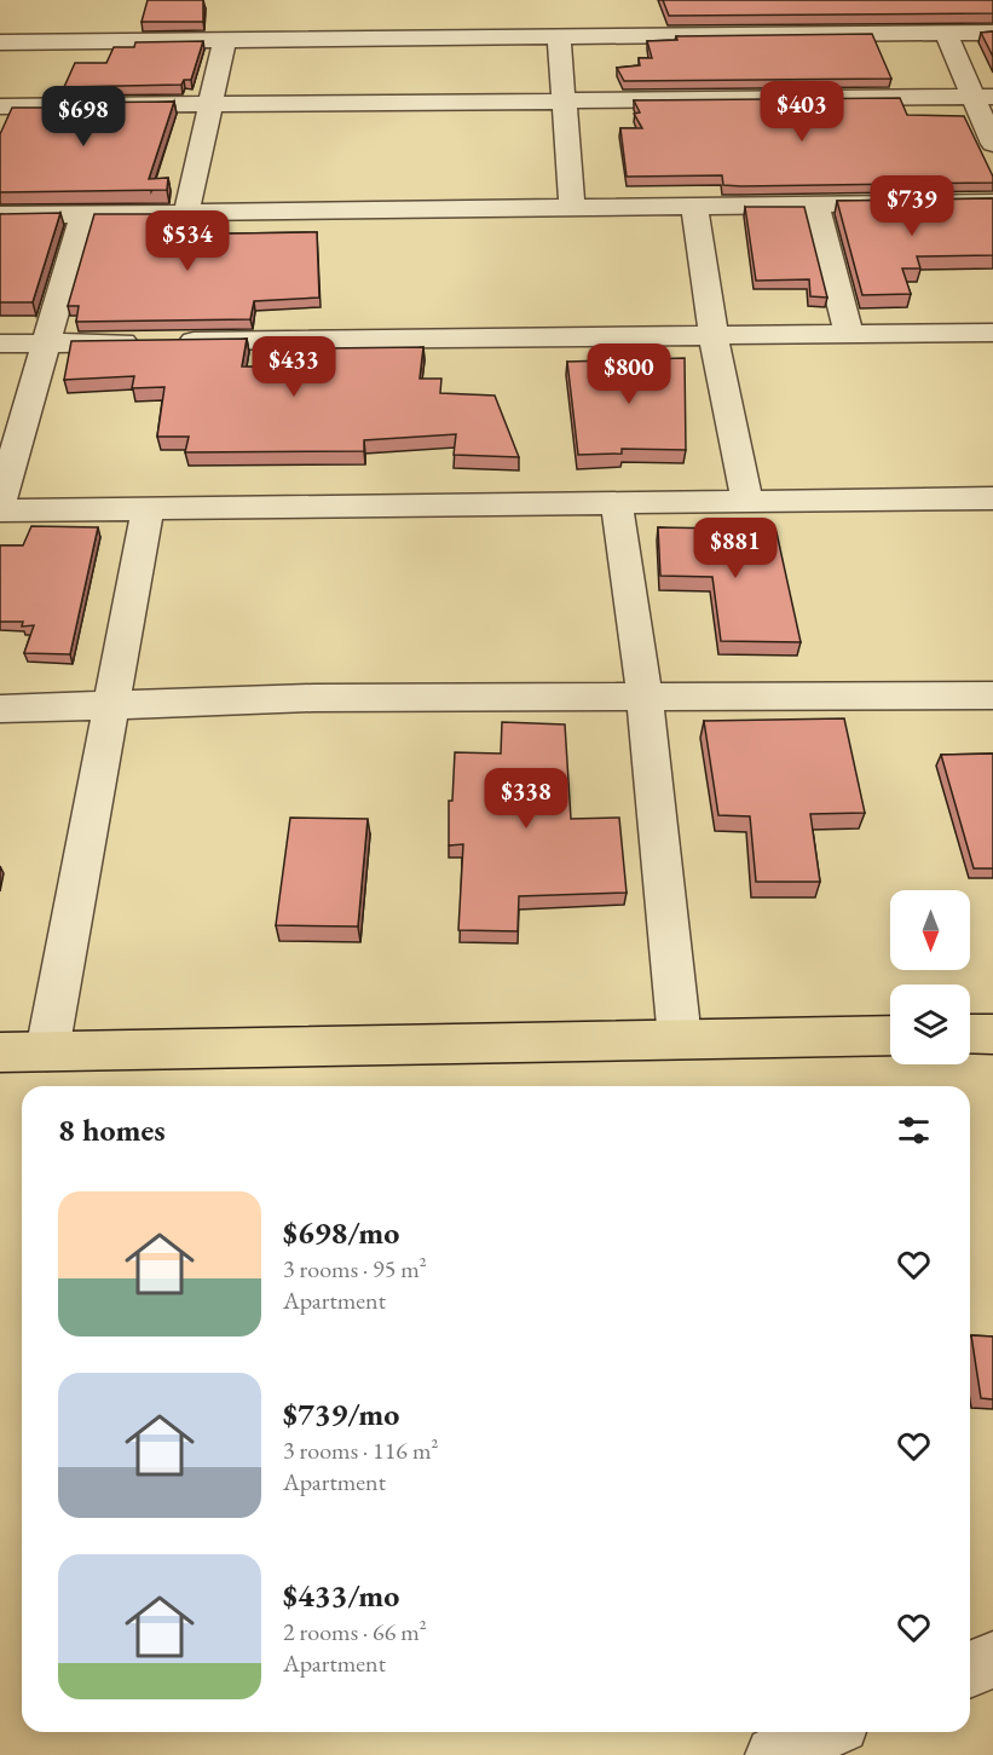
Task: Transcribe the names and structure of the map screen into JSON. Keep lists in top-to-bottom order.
{
  "north": "bottom",
  "page": {
    "price": [
      "$403",
      "$698",
      "$739",
      "$534",
      "$433",
      "$800",
      "$881",
      "$338"
    ],
    "heading": "8 homes",
    "list": [
      {
        "name": "$698/mo",
        "note": "3 rooms · 95 m² · Apartment"
      },
      {
        "name": "$739/mo",
        "note": "3 rooms · 116 m² · Apartment"
      },
      {
        "name": "$433/mo",
        "note": "2 rooms · 66 m² · Apartment"
      }
    ]
  }
}
